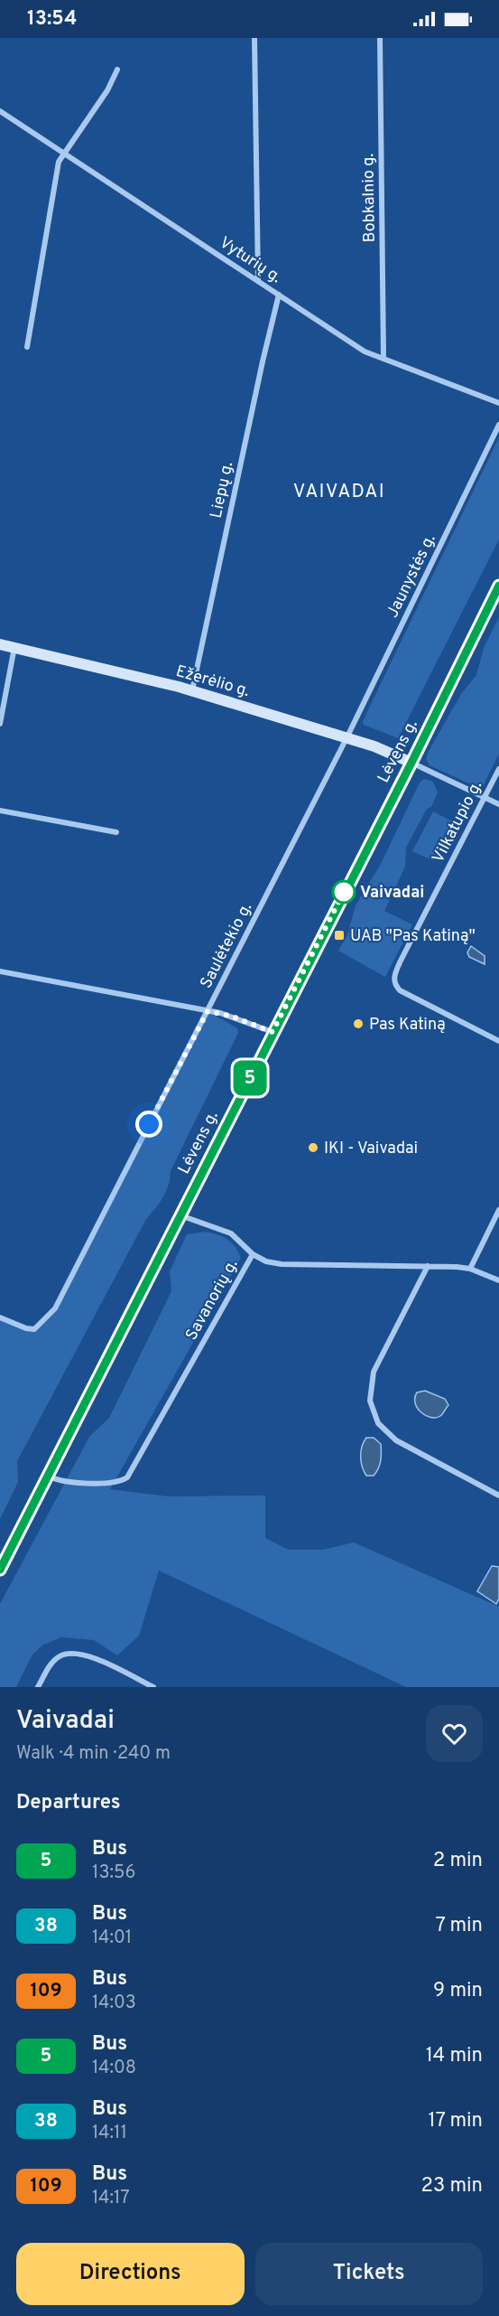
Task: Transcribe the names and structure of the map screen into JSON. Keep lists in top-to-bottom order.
{
  "streets": {
    "main road": ["Ežerėlio g.", "Lėvens g."],
    "street": [
      "Bobkalnio g.",
      "Vyturių g.",
      "Liepų g.",
      "Jaunystės g.",
      "Vilkatupio g.",
      "Saulėtekio g.",
      "Savanorių g."
    ]
  },
  "crossings": [
    ["Bobkalnio g.", "Vyturių g."],
    ["Vyturių g.", "Liepų g."],
    ["Liepų g.", "Ežerėlio g."],
    ["Jaunystės g.", "Ežerėlio g."],
    ["Jaunystės g.", "Saulėtekio g."],
    ["Ežerėlio g.", "Lėvens g."],
    ["Ežerėlio g.", "Saulėtekio g."],
    ["Lėvens g.", "Savanorių g."]
  ],
  "districts": ["VAIVADAI"],
  "places": {
    "other": ["Vaivadai", "Pas Katiną", "IKI - Vaivadai"],
    "transit": ["UAB \"Pas Katiną\""]
  },
  "lines": ["bus line 5"],
  "page": {
    "status": "13:54",
    "on_map": "5",
    "heading": [
      ["Vaivadai", "Walk · 4 min · 240 m"],
      "Departures"
    ],
    "list": [
      {
        "mark": "5",
        "name": "Bus",
        "note": "13:56",
        "value": "2 min"
      },
      {
        "mark": "38",
        "name": "Bus",
        "note": "14:01",
        "value": "7 min"
      },
      {
        "mark": "109",
        "name": "Bus",
        "note": "14:03",
        "value": "9 min"
      },
      {
        "mark": "5",
        "name": "Bus",
        "note": "14:08",
        "value": "14 min"
      },
      {
        "mark": "38",
        "name": "Bus",
        "note": "14:11",
        "value": "17 min"
      },
      {
        "mark": "109",
        "name": "Bus",
        "note": "14:17",
        "value": "23 min"
      }
    ],
    "buttons": ["Directions", "Tickets"]
  }
}
